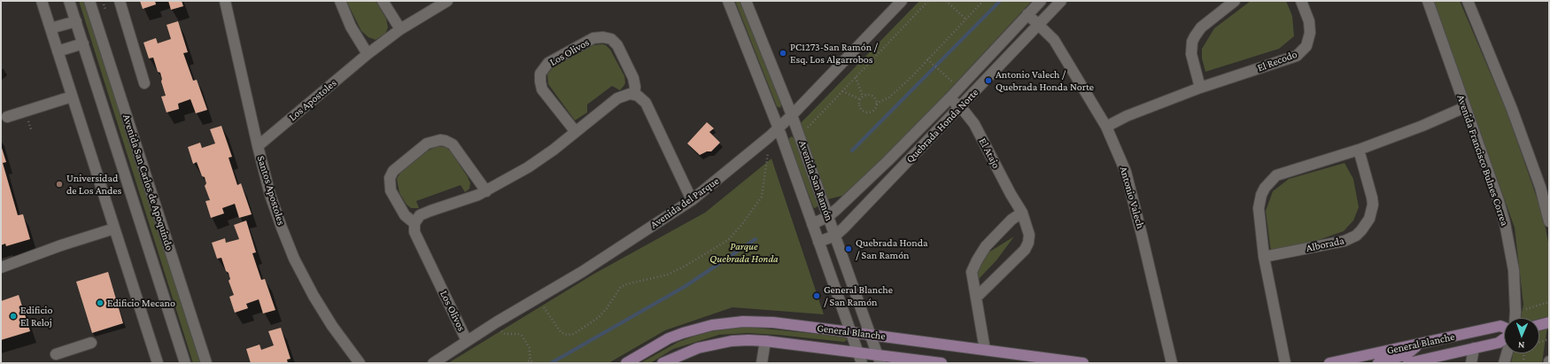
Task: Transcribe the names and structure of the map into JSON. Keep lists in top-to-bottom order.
{
  "streets": {
    "main road": ["General Blanche"],
    "street": [
      "Los Olivos",
      "El Recodo",
      "Los Apostoles",
      "Quebrada Honda Norte",
      "El Atajo",
      "Avenida Francisco Bulnes Correa",
      "Avenida San Ramón",
      "Avenida San Carlos de Apoquindo",
      "Santos Apostoles",
      "Antonio Valech",
      "Avenida del Parque",
      "Alborada"
    ]
  },
  "crossings": [
    ["Los Olivos", "Avenida del Parque"],
    ["El Recodo", "Antonio Valech"],
    ["Los Apostoles", "Santos Apostoles"],
    ["Quebrada Honda Norte", "El Atajo"],
    ["Quebrada Honda Norte", "Avenida San Ramón"],
    ["Quebrada Honda Norte", "Antonio Valech"],
    ["Avenida San Ramón", "Avenida del Parque"],
    ["Avenida San Ramón", "General Blanche"]
  ],
  "parks": ["Parque Quebrada Honda"],
  "places": [
    "PC1273-San Ramón / Esq. Los Algarrobos",
    "Antonio Valech / Quebrada Honda Norte",
    "Universidad de Los Andes",
    "Quebrada Honda / San Ramón",
    "General Blanche / San Ramón",
    "Edificio Mecano",
    "Edificio El Reloj"
  ],
  "north": "bottom"
}
